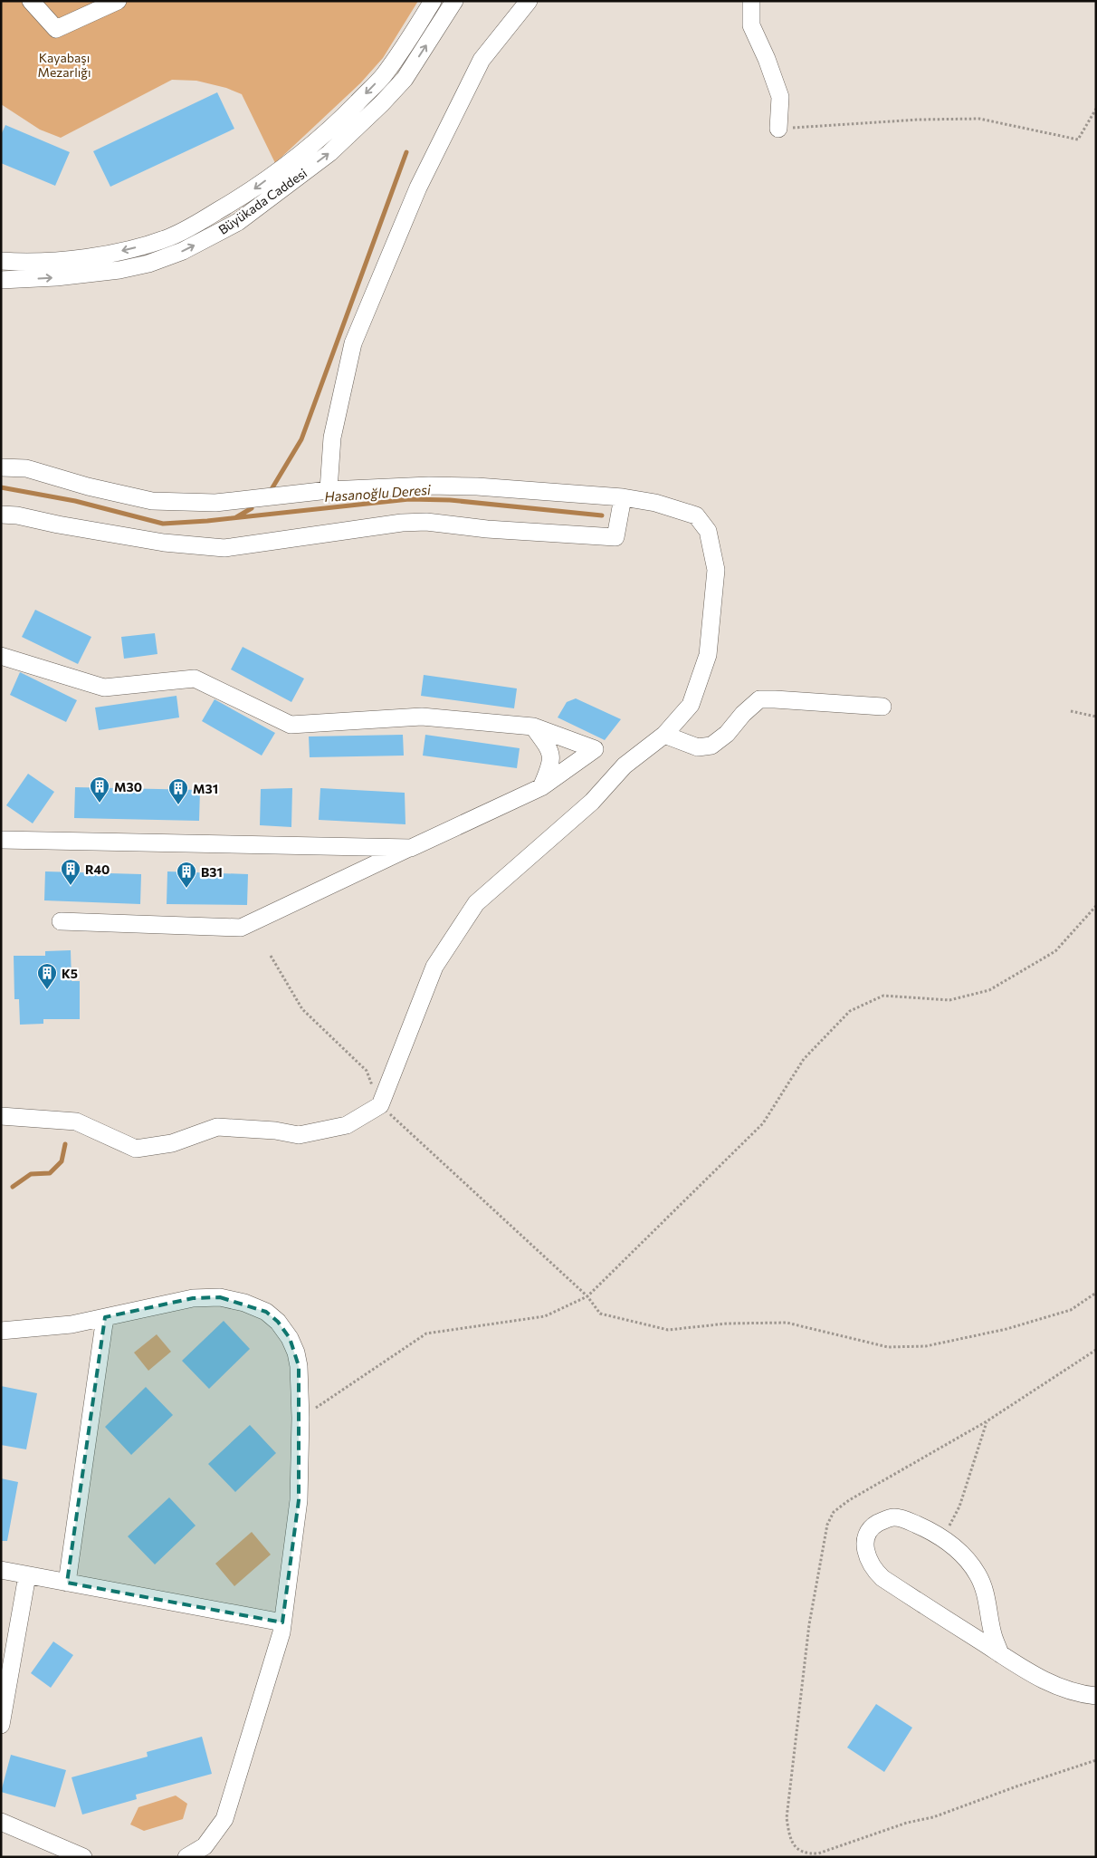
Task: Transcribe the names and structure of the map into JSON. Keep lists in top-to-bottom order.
{
  "streets": {
    "street": ["Büyükada Caddesi"]
  },
  "water": ["Hasanoğlu Deresi"],
  "parks": ["Kayabaşı Mezarlığı"],
  "places": {
    "building": [
      "M30",
      "M31",
      "R40",
      "B31",
      "K5"
    ]
  }
}
